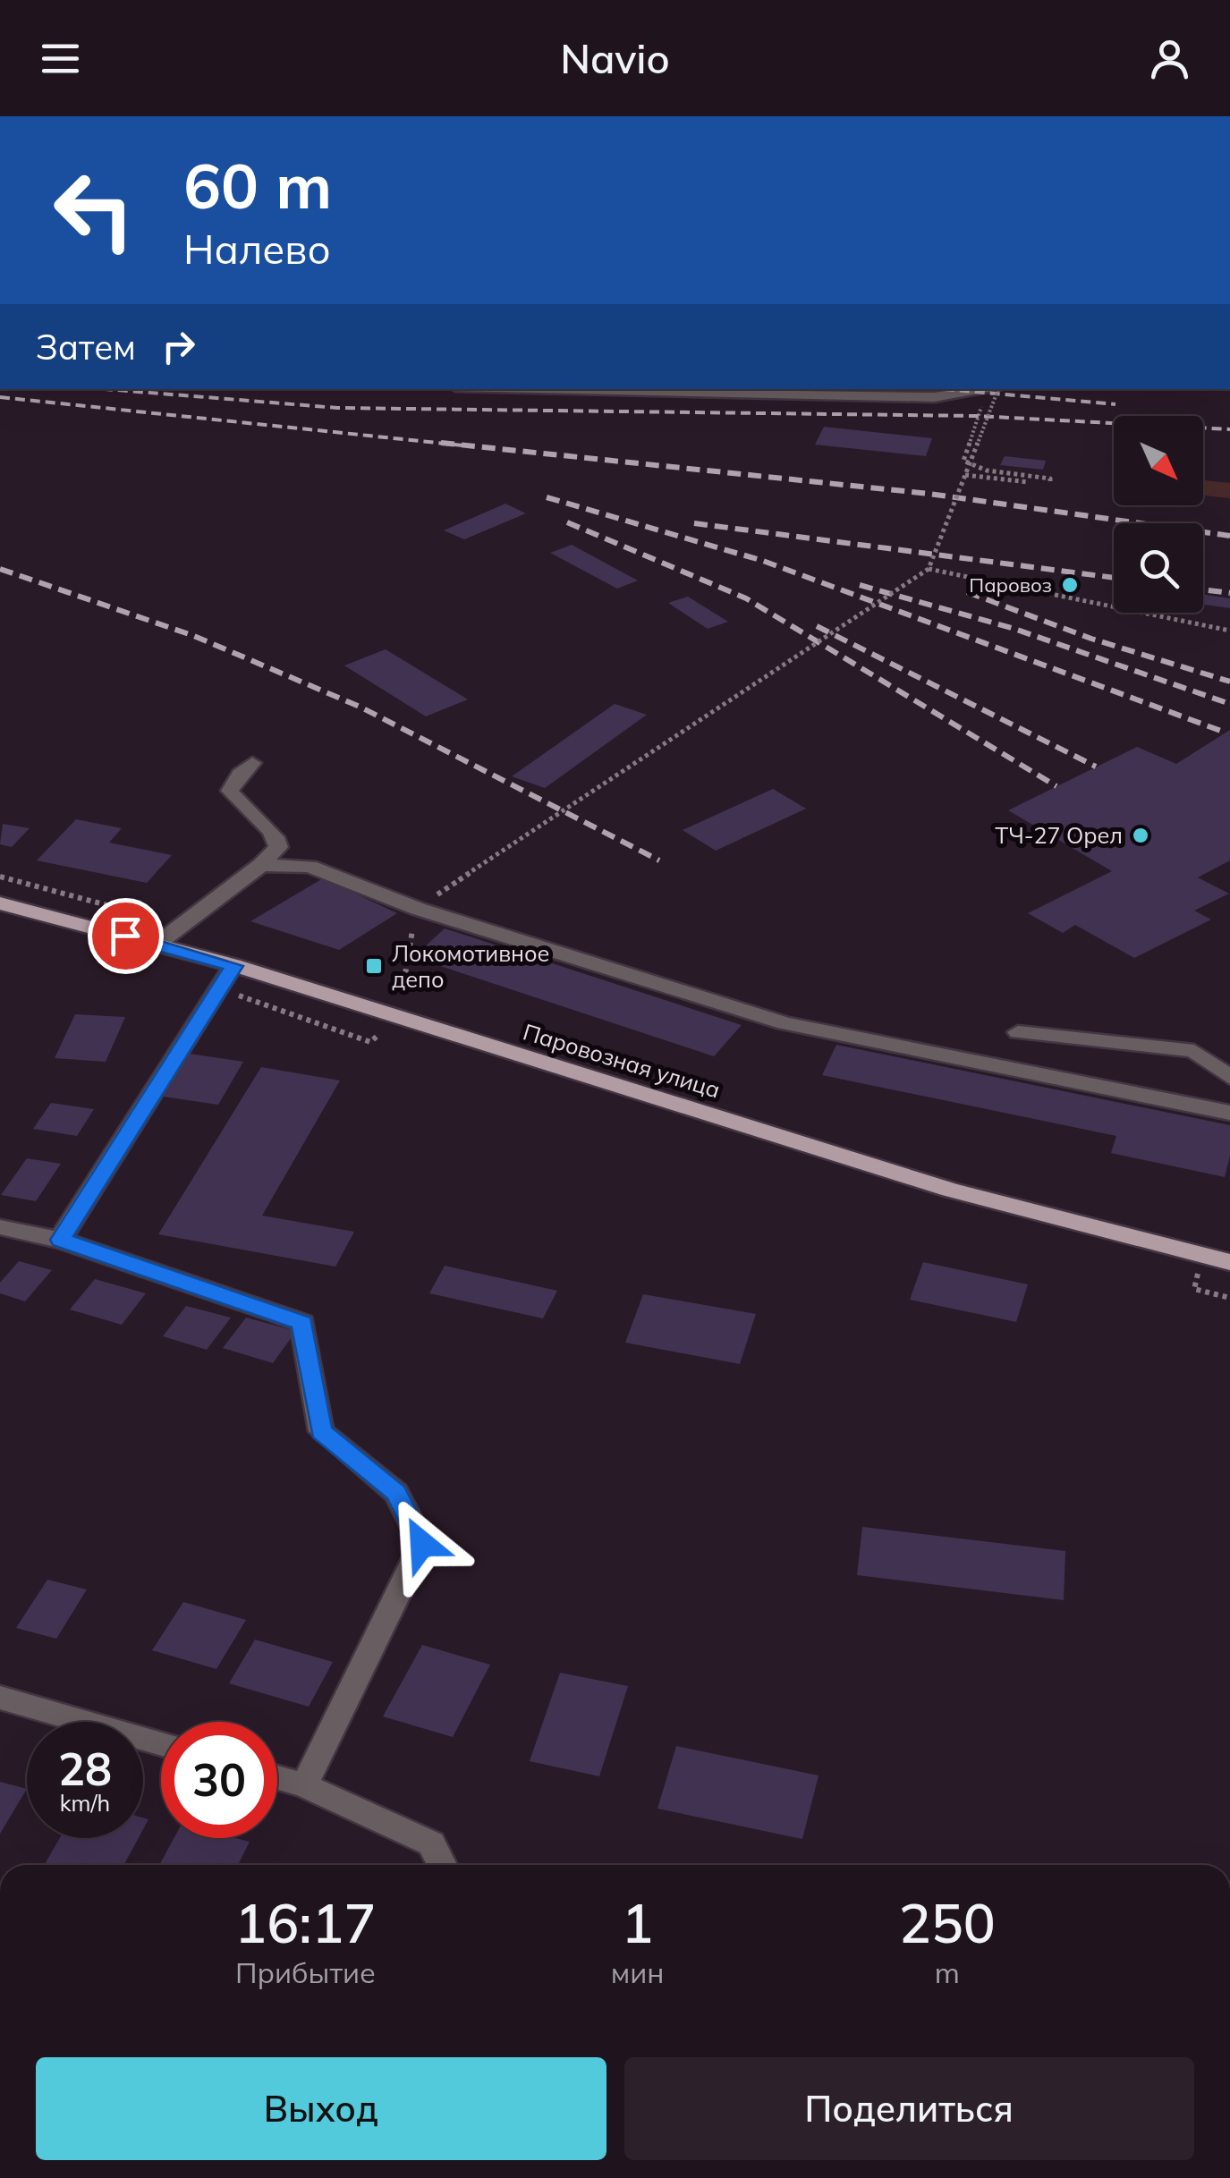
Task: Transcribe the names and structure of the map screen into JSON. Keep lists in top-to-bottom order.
{
  "streets": {
    "main road": ["Паровозная улица"]
  },
  "places": {
    "other": ["Паровоз", "ТЧ-27 Орел"],
    "transit": ["Локомотивное депо"]
  },
  "north": "bottom right",
  "page": {
    "header": "Navio",
    "turn": ["60 m", "Налево"],
    "then": "Затем",
    "speed": "28 km/h",
    "limit": "30",
    "eta": [
      "16:17",
      "Прибытие",
      "1",
      "мин",
      "250",
      "m"
    ],
    "buttons": ["Выход", "Поделиться"]
  }
}
